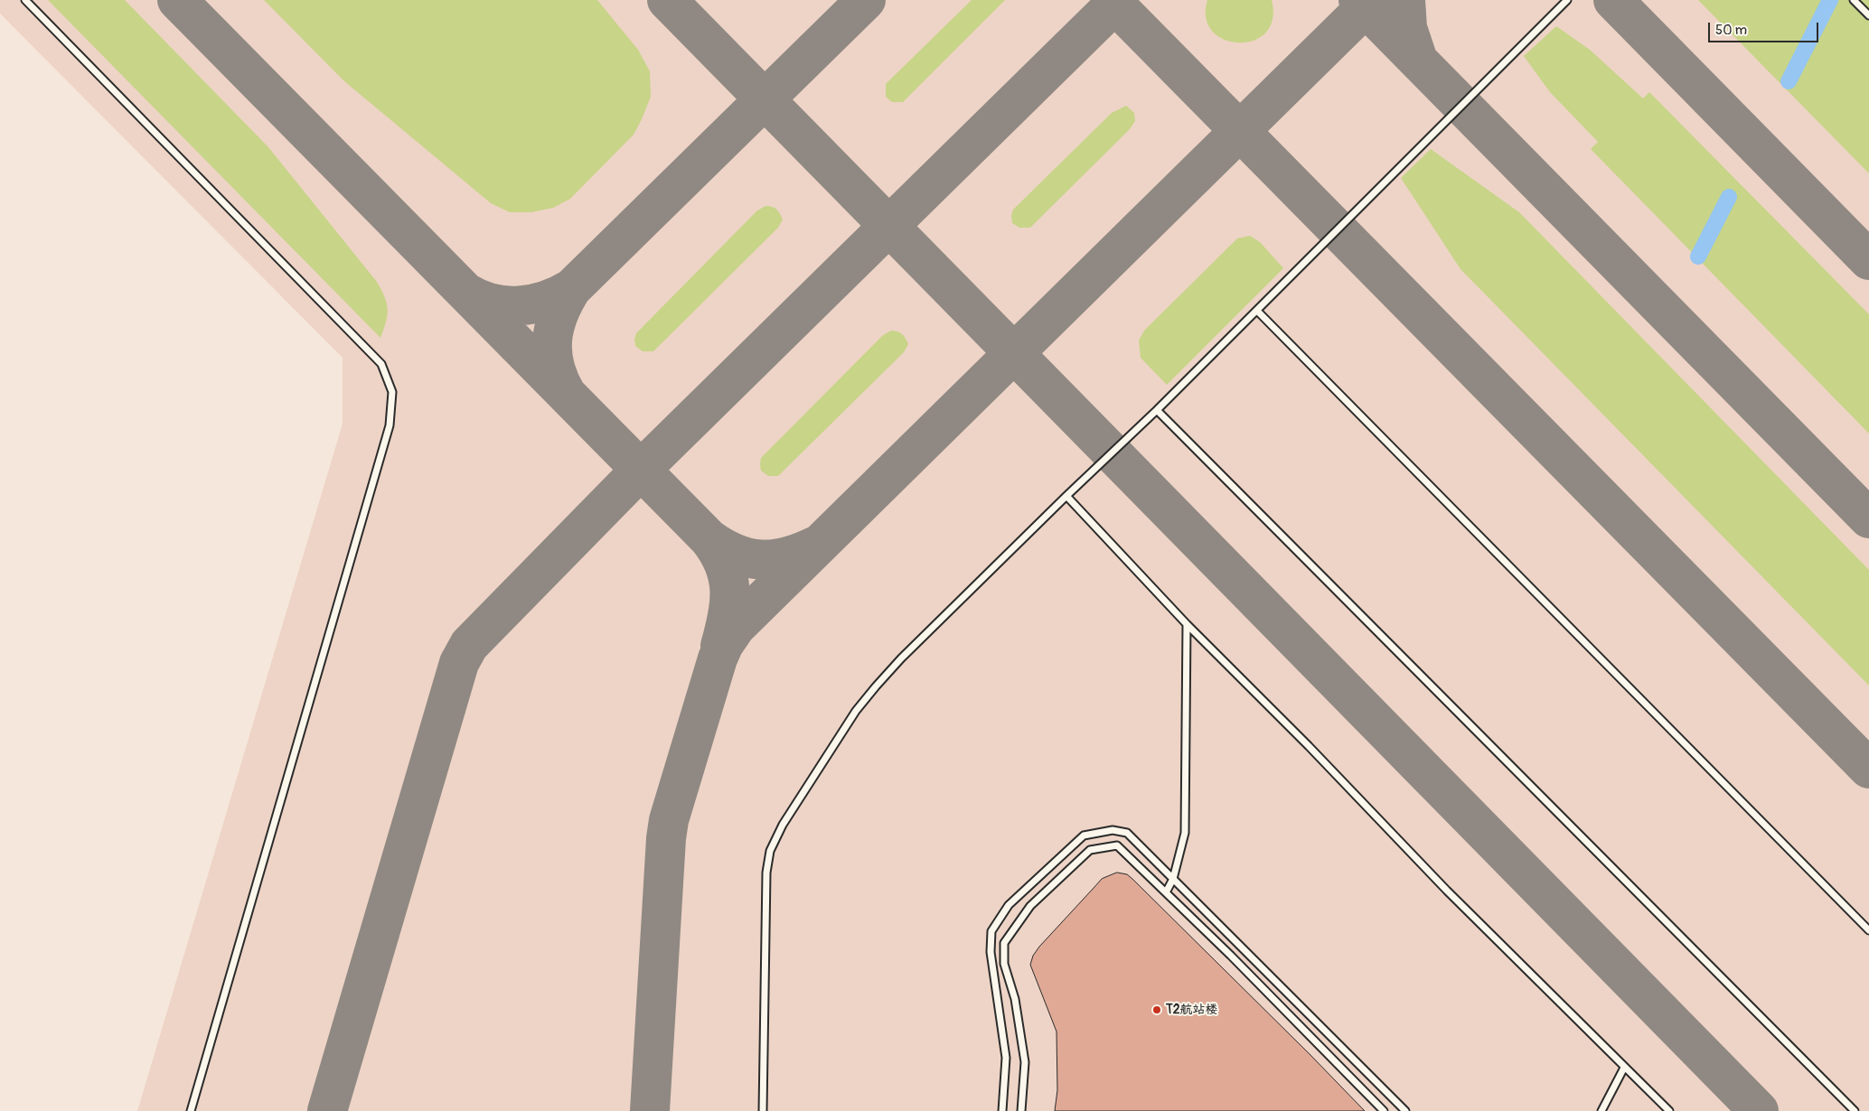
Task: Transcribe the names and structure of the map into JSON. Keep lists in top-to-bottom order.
{
  "places": ["T2航站楼"],
  "scale_bar": "50 m"
}
